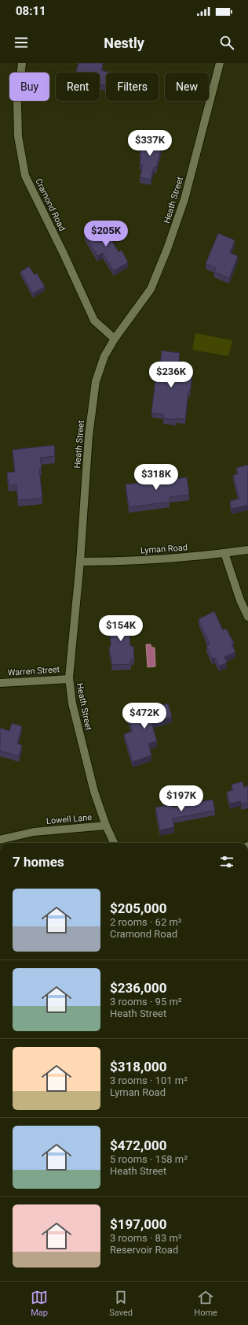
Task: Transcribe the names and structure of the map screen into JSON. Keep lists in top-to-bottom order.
{
  "streets": {
    "street": [
      "Heath Street",
      "Cramond Road",
      "Lyman Road",
      "Warren Street",
      "Lowell Lane"
    ]
  },
  "crossings": [
    ["Heath Street", "Cramond Road"],
    ["Heath Street", "Lyman Road"],
    ["Heath Street", "Warren Street"],
    ["Heath Street", "Lowell Lane"]
  ],
  "page": {
    "status": "08:11",
    "header": "Nestly",
    "chip": [
      "Buy",
      "Rent",
      "Filters",
      "New"
    ],
    "price": [
      "$337K",
      "$205K",
      "$236K",
      "$318K",
      "$154K",
      "$472K",
      "$197K"
    ],
    "heading": "7 homes",
    "list": [
      {
        "name": "$205,000",
        "note": "2 rooms · 62 m² · Cramond Road"
      },
      {
        "name": "$236,000",
        "note": "3 rooms · 95 m² · Heath Street"
      },
      {
        "name": "$318,000",
        "note": "3 rooms · 101 m² · Lyman Road"
      },
      {
        "name": "$472,000",
        "note": "5 rooms · 158 m² · Heath Street"
      },
      {
        "name": "$197,000",
        "note": "3 rooms · 83 m² · Reservoir Road"
      }
    ],
    "tabs": ["Map", "Saved", "Home"]
  }
}
